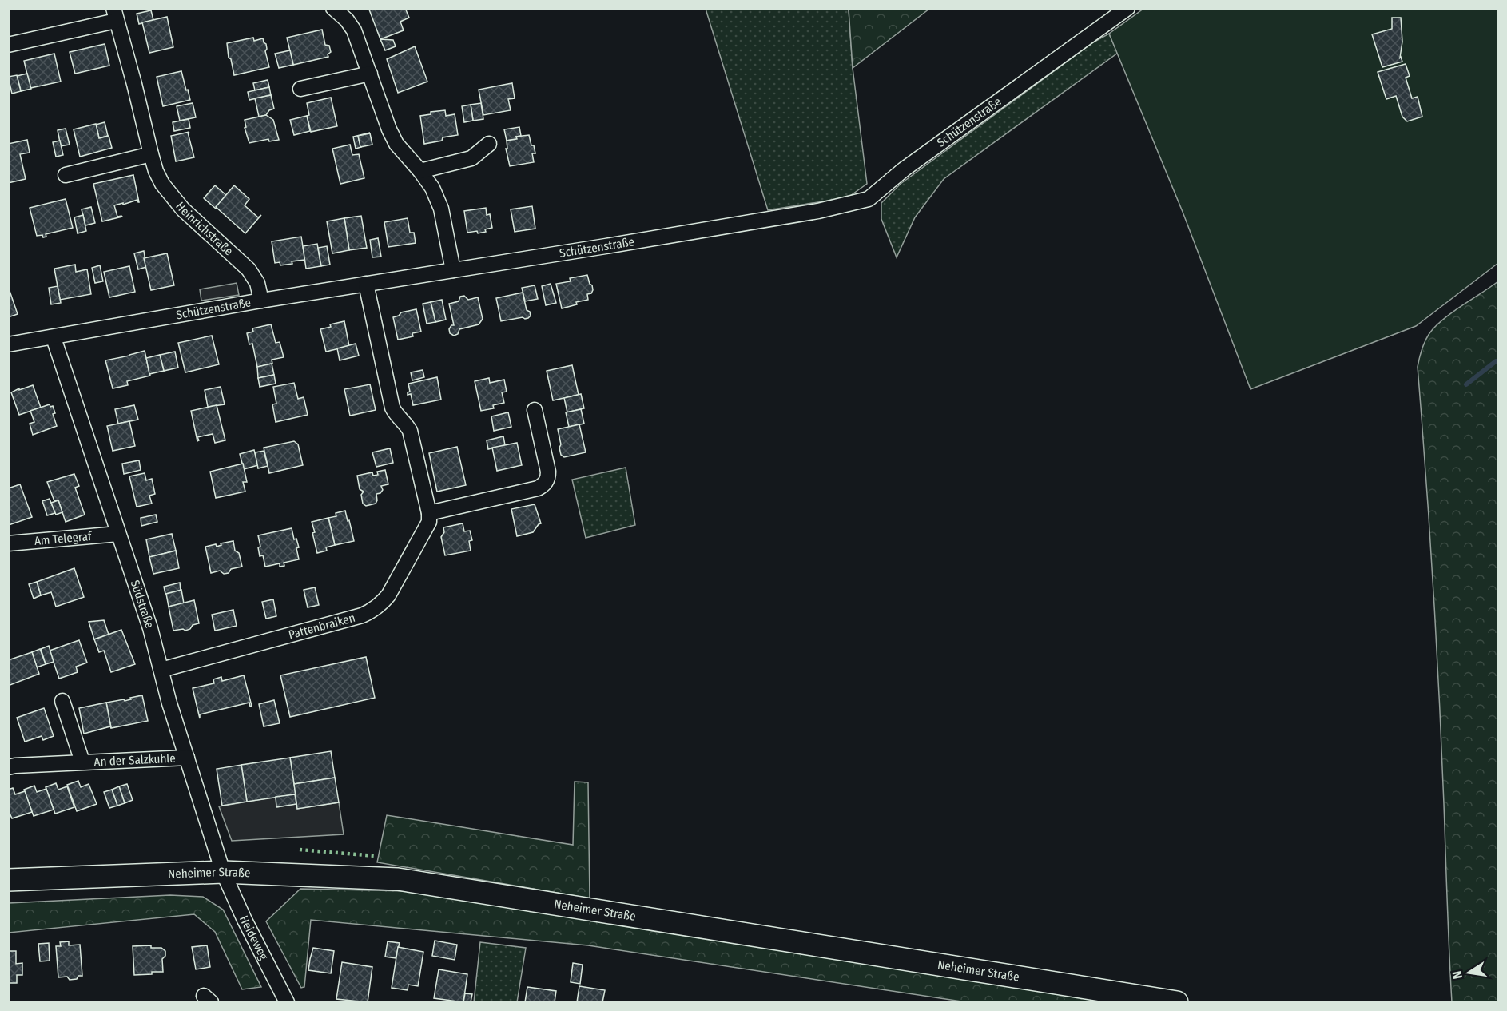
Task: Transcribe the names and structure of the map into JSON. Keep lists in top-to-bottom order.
{
  "streets": {
    "main road": ["Neheimer Straße"],
    "street": [
      "Schützenstraße",
      "Heinrichstraße",
      "Am Telegraf",
      "Südstraße",
      "Pattenbraiken",
      "An der Salzkuhle",
      "Heideweg"
    ]
  },
  "crossings": [
    ["Schützenstraße", "Heinrichstraße"],
    ["Schützenstraße", "Südstraße"],
    ["Am Telegraf", "Südstraße"],
    ["Südstraße", "Pattenbraiken"],
    ["Südstraße", "An der Salzkuhle"],
    ["Südstraße", "Neheimer Straße"],
    ["Südstraße", "Heideweg"],
    ["Neheimer Straße", "Heideweg"]
  ],
  "north": "left"
}
